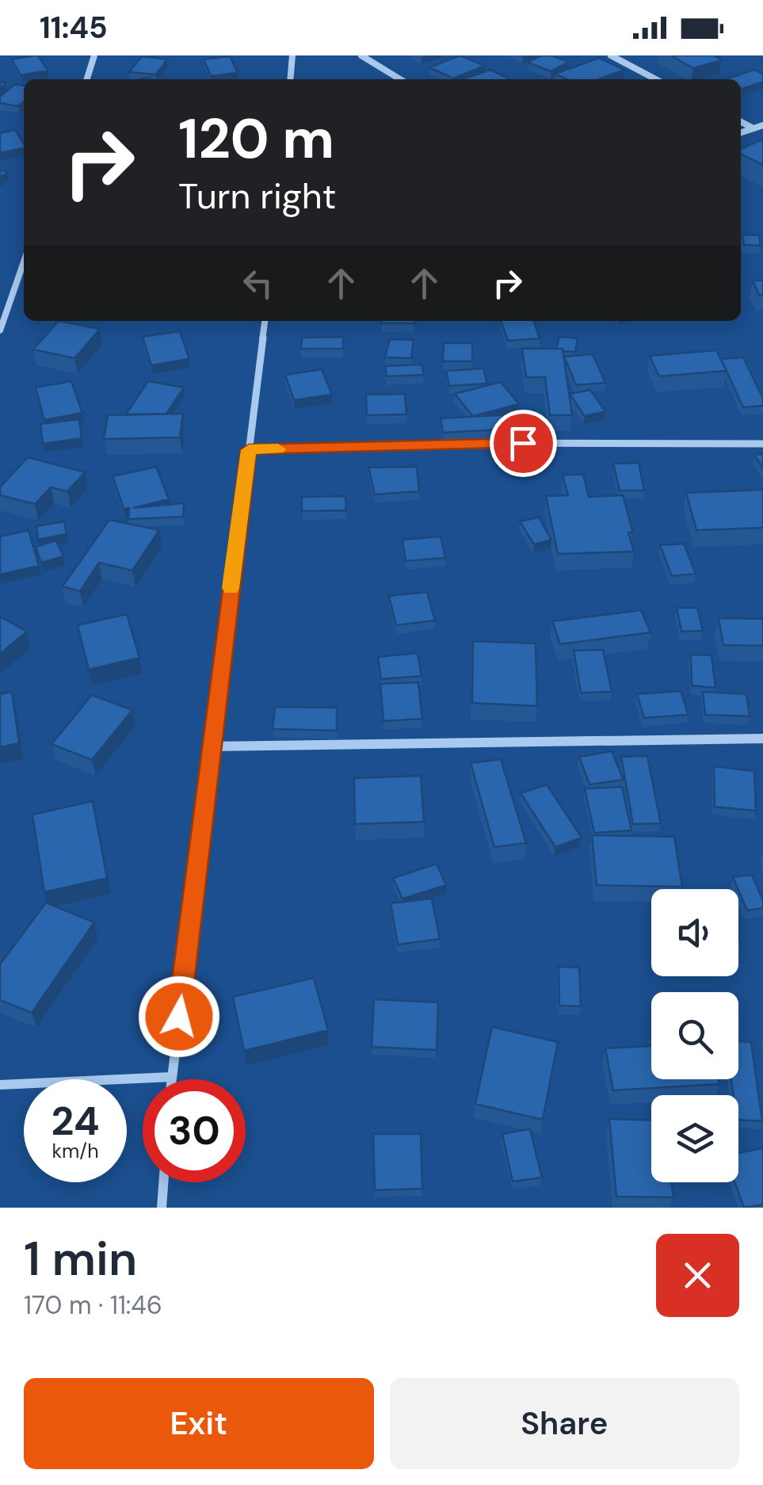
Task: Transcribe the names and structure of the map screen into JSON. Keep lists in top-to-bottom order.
{
  "page": {
    "status": "11:45",
    "turn": ["120 m", "Turn right"],
    "speed": "24 km/h",
    "limit": "30",
    "heading": ["1 min", "170 m · 11:46"],
    "buttons": ["Exit", "Share"]
  }
}
